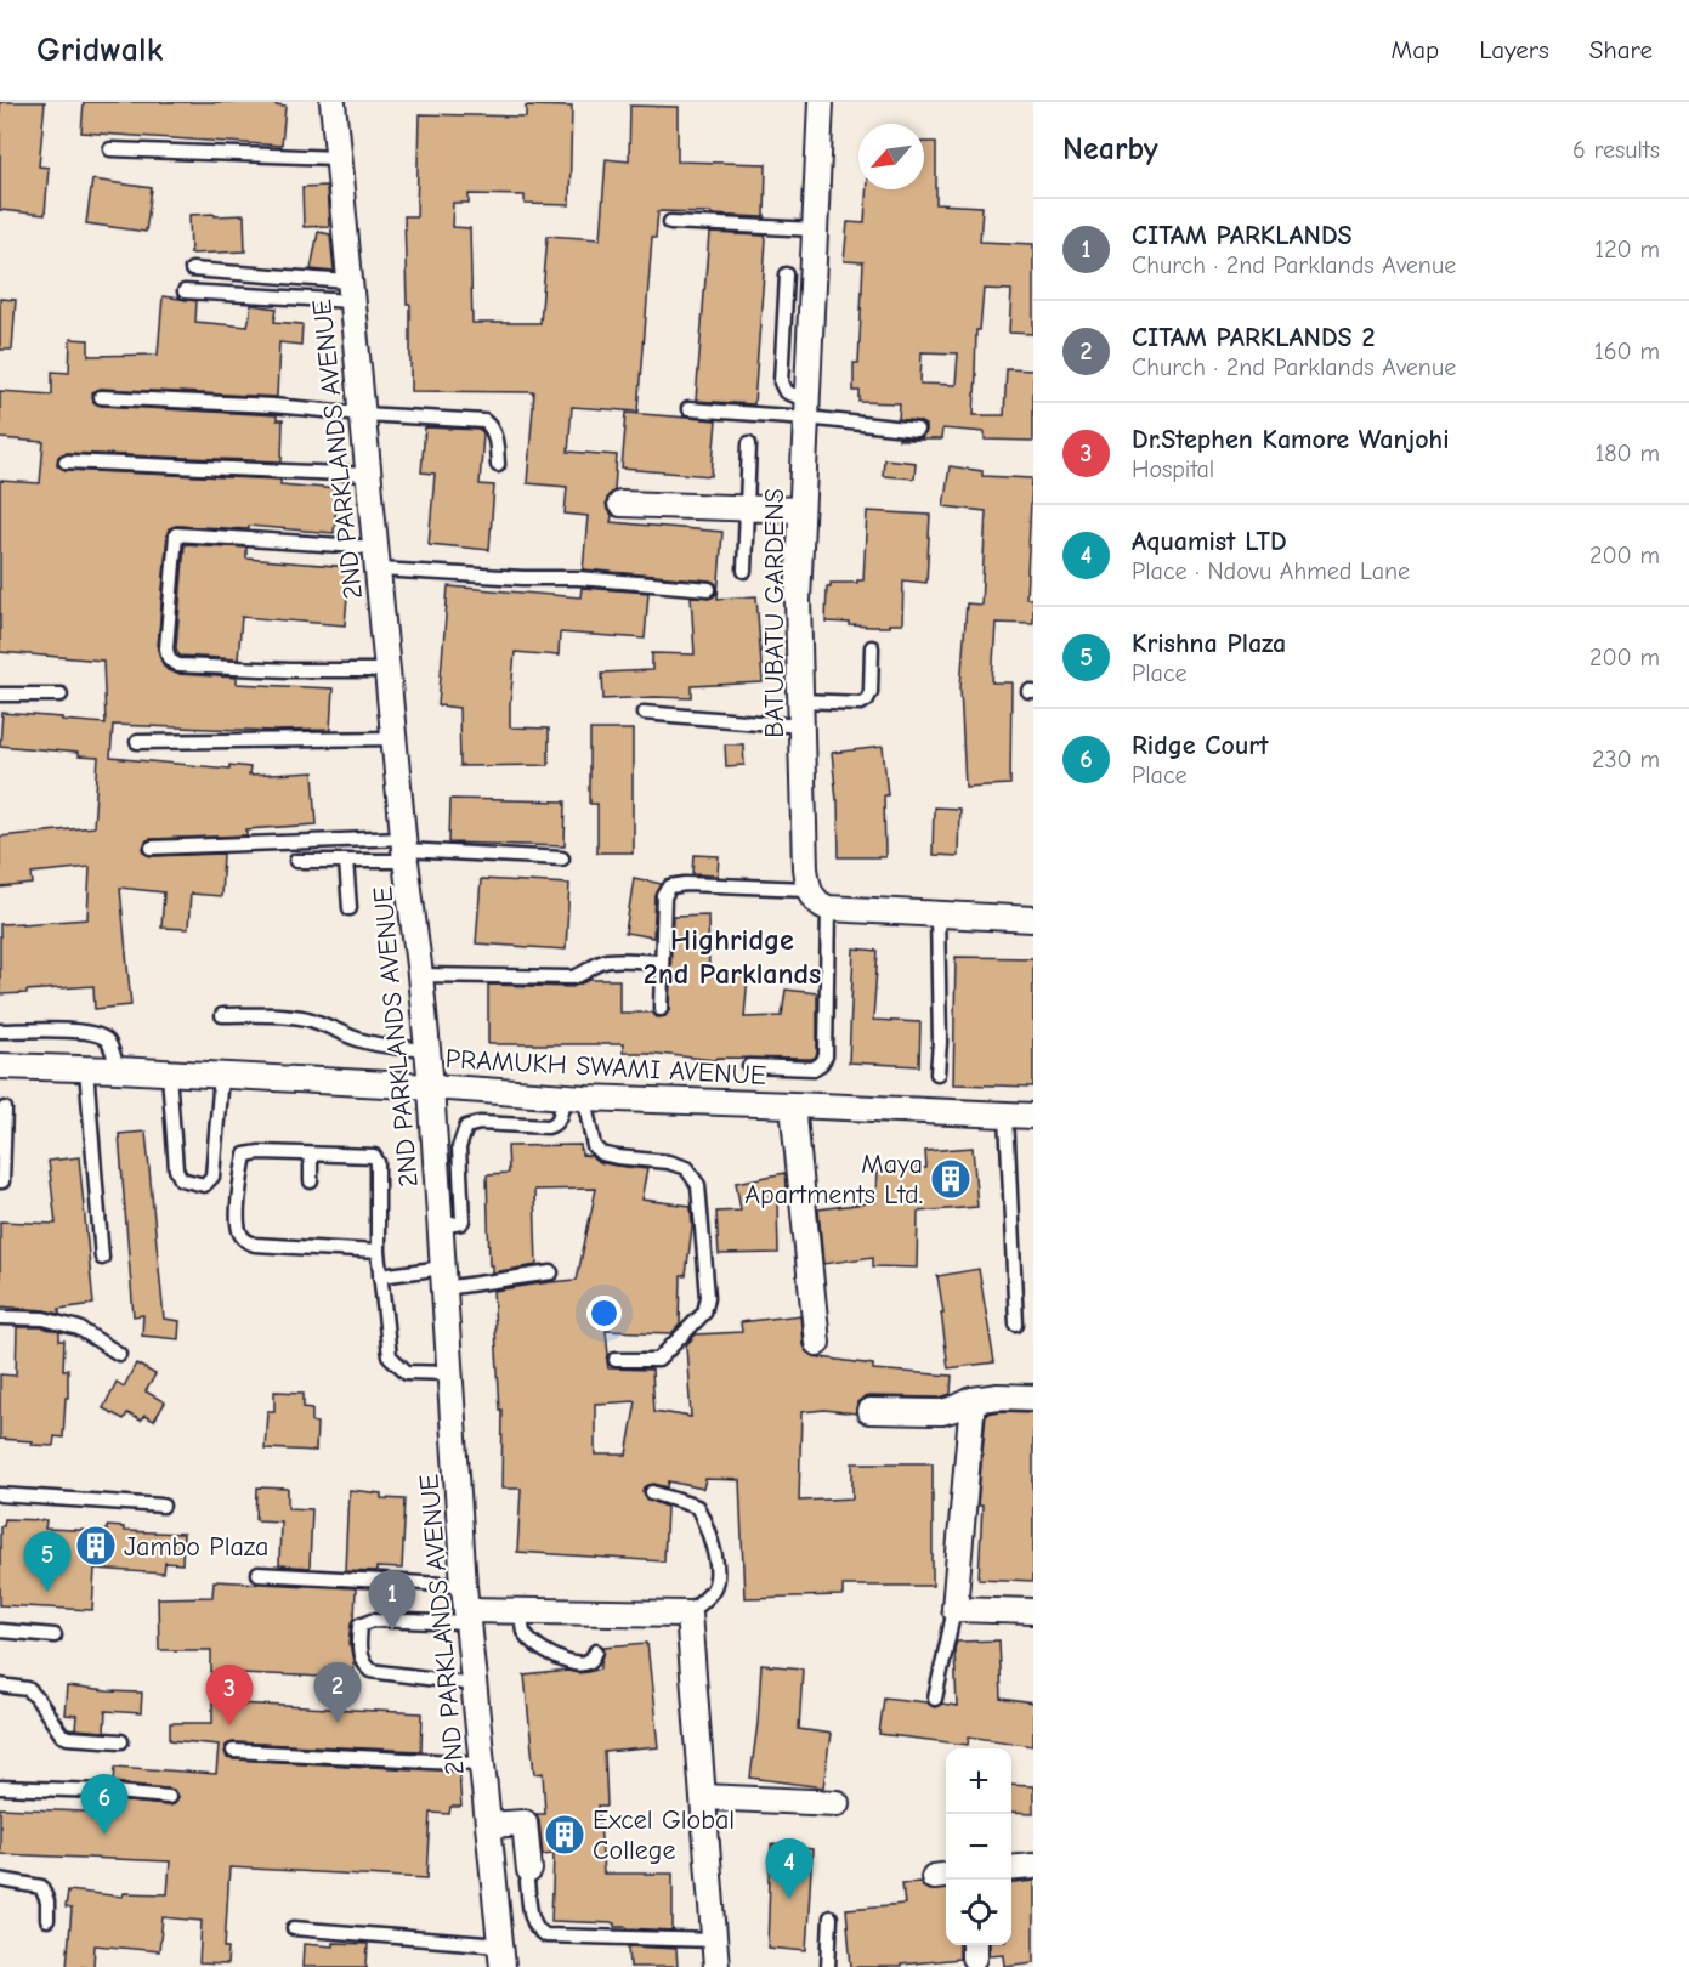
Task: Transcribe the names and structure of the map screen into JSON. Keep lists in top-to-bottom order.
{
  "streets": {
    "street": ["2ND PARKLANDS AVENUE", "BATUBATU GARDENS", "PRAMUKH SWAMI AVENUE"]
  },
  "crossings": [
    ["2ND PARKLANDS AVENUE", "PRAMUKH SWAMI AVENUE"]
  ],
  "districts": ["Highridge 2nd Parklands"],
  "places": {
    "building": ["Maya Apartments Ltd.", "Jambo Plaza", "Excel Global College"]
  },
  "north": "bottom left",
  "page": {
    "header": "Gridwalk",
    "nav": ["Map", "Layers", "Share"],
    "heading": ["Nearby", "6 results"],
    "list": [
      {
        "mark": "1",
        "name": "CITAM PARKLANDS",
        "note": "Church · 2nd Parklands Avenue",
        "value": "120 m"
      },
      {
        "mark": "2",
        "name": "CITAM PARKLANDS 2",
        "note": "Church · 2nd Parklands Avenue",
        "value": "160 m"
      },
      {
        "mark": "3",
        "name": "Dr.Stephen Kamore Wanjohi",
        "note": "Hospital",
        "value": "180 m"
      },
      {
        "mark": "4",
        "name": "Aquamist LTD",
        "note": "Place · Ndovu Ahmed Lane",
        "value": "200 m"
      },
      {
        "mark": "5",
        "name": "Krishna Plaza",
        "note": "Place",
        "value": "200 m"
      },
      {
        "mark": "6",
        "name": "Ridge Court",
        "note": "Place",
        "value": "230 m"
      }
    ],
    "pins": [
      "5",
      "1",
      "2",
      "3",
      "6",
      "4"
    ],
    "map_buttons": ["+", "−"]
  }
}
